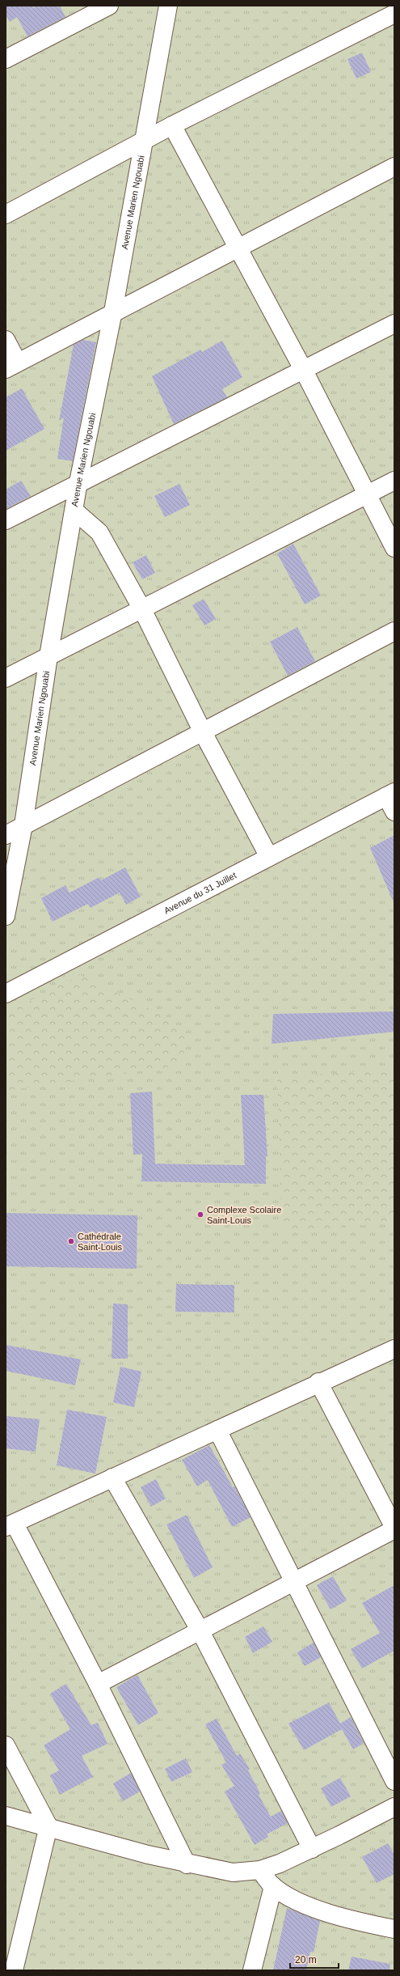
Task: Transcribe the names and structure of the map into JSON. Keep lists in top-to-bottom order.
{
  "streets": {
    "street": ["Avenue Marien Ngouabi", "Avenue du 31 Juillet"]
  },
  "places": ["Complexe Scolaire Saint-Louis", "Cathédrale Saint-Louis"],
  "scale_bar": "20 m"
}
